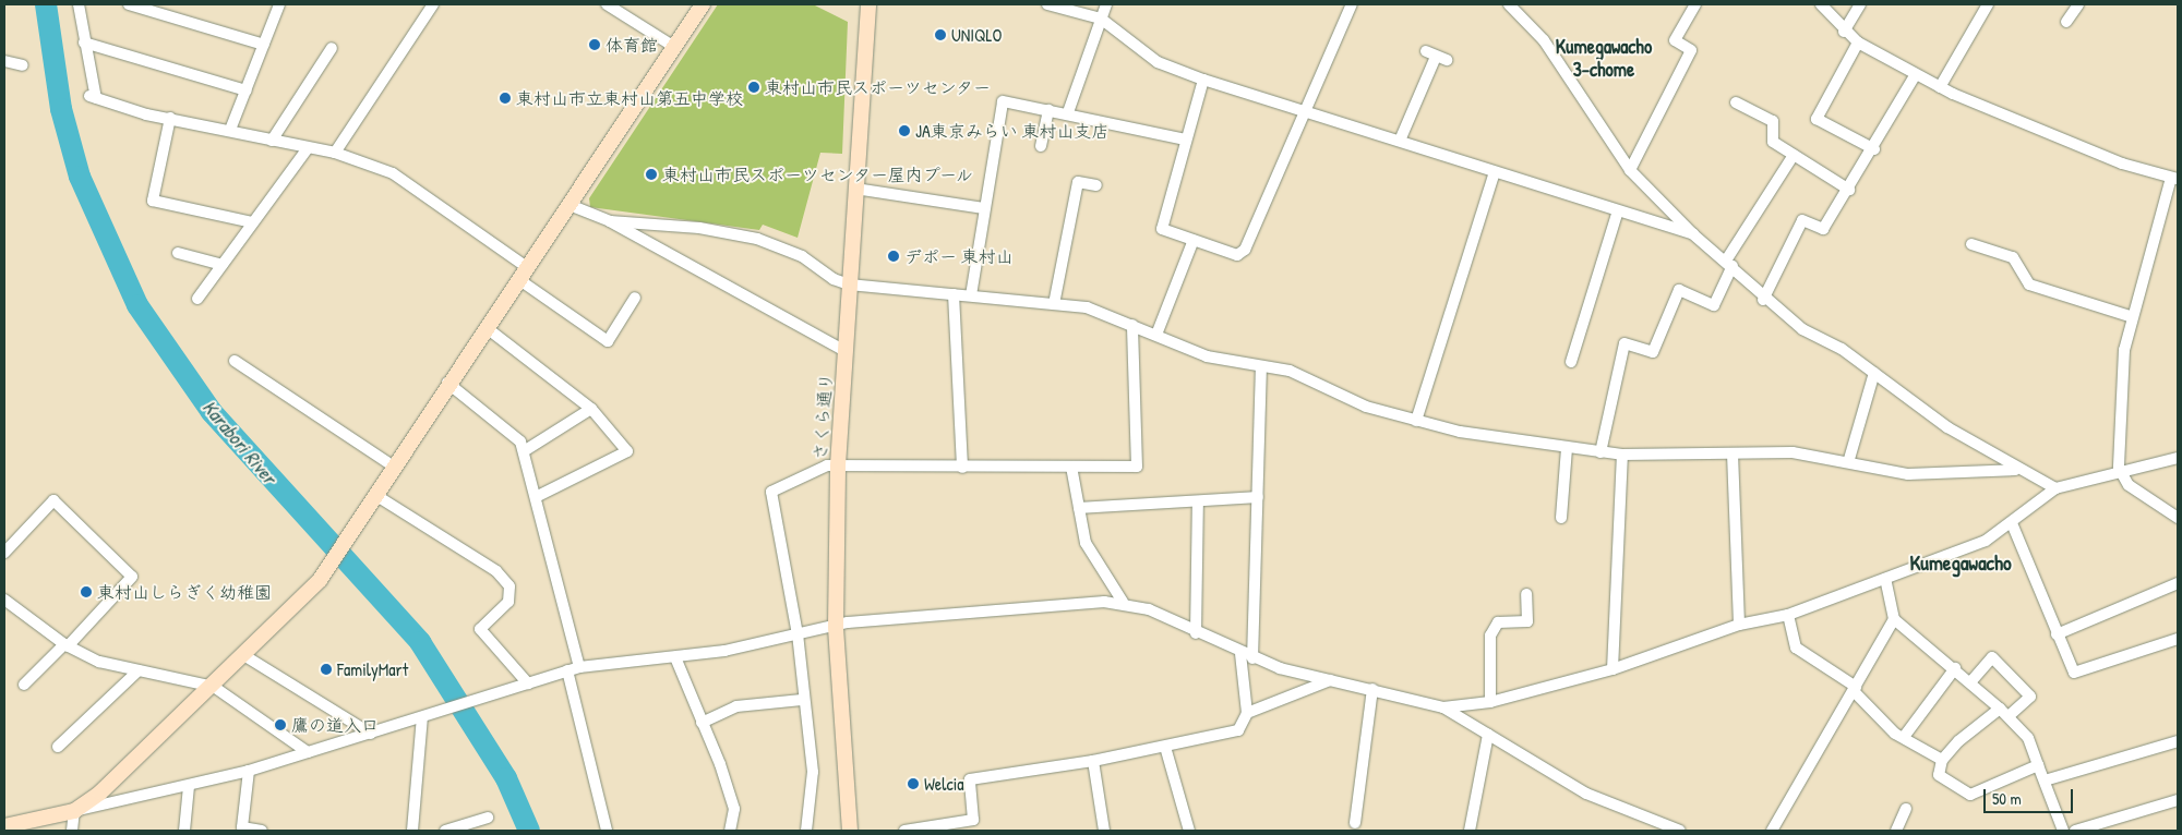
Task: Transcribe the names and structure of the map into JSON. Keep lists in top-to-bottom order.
{
  "streets": {
    "street": ["さくら通り"]
  },
  "districts": ["Kumegawacho 3-chome", "Kumegawacho"],
  "water": ["Karabori River"],
  "places": [
    "UNIQLO",
    "体育館",
    "東村山市民スポーツセンター",
    "東村山市立東村山第五中学校",
    "JA東京みらい 東村山支店",
    "東村山市民スポーツセンター屋内プール",
    "デポー 東村山",
    "東村山しらぎく幼稚園",
    "FamilyMart",
    "鷹の道入口",
    "Welcia"
  ],
  "scale_bar": "50 m"
}
